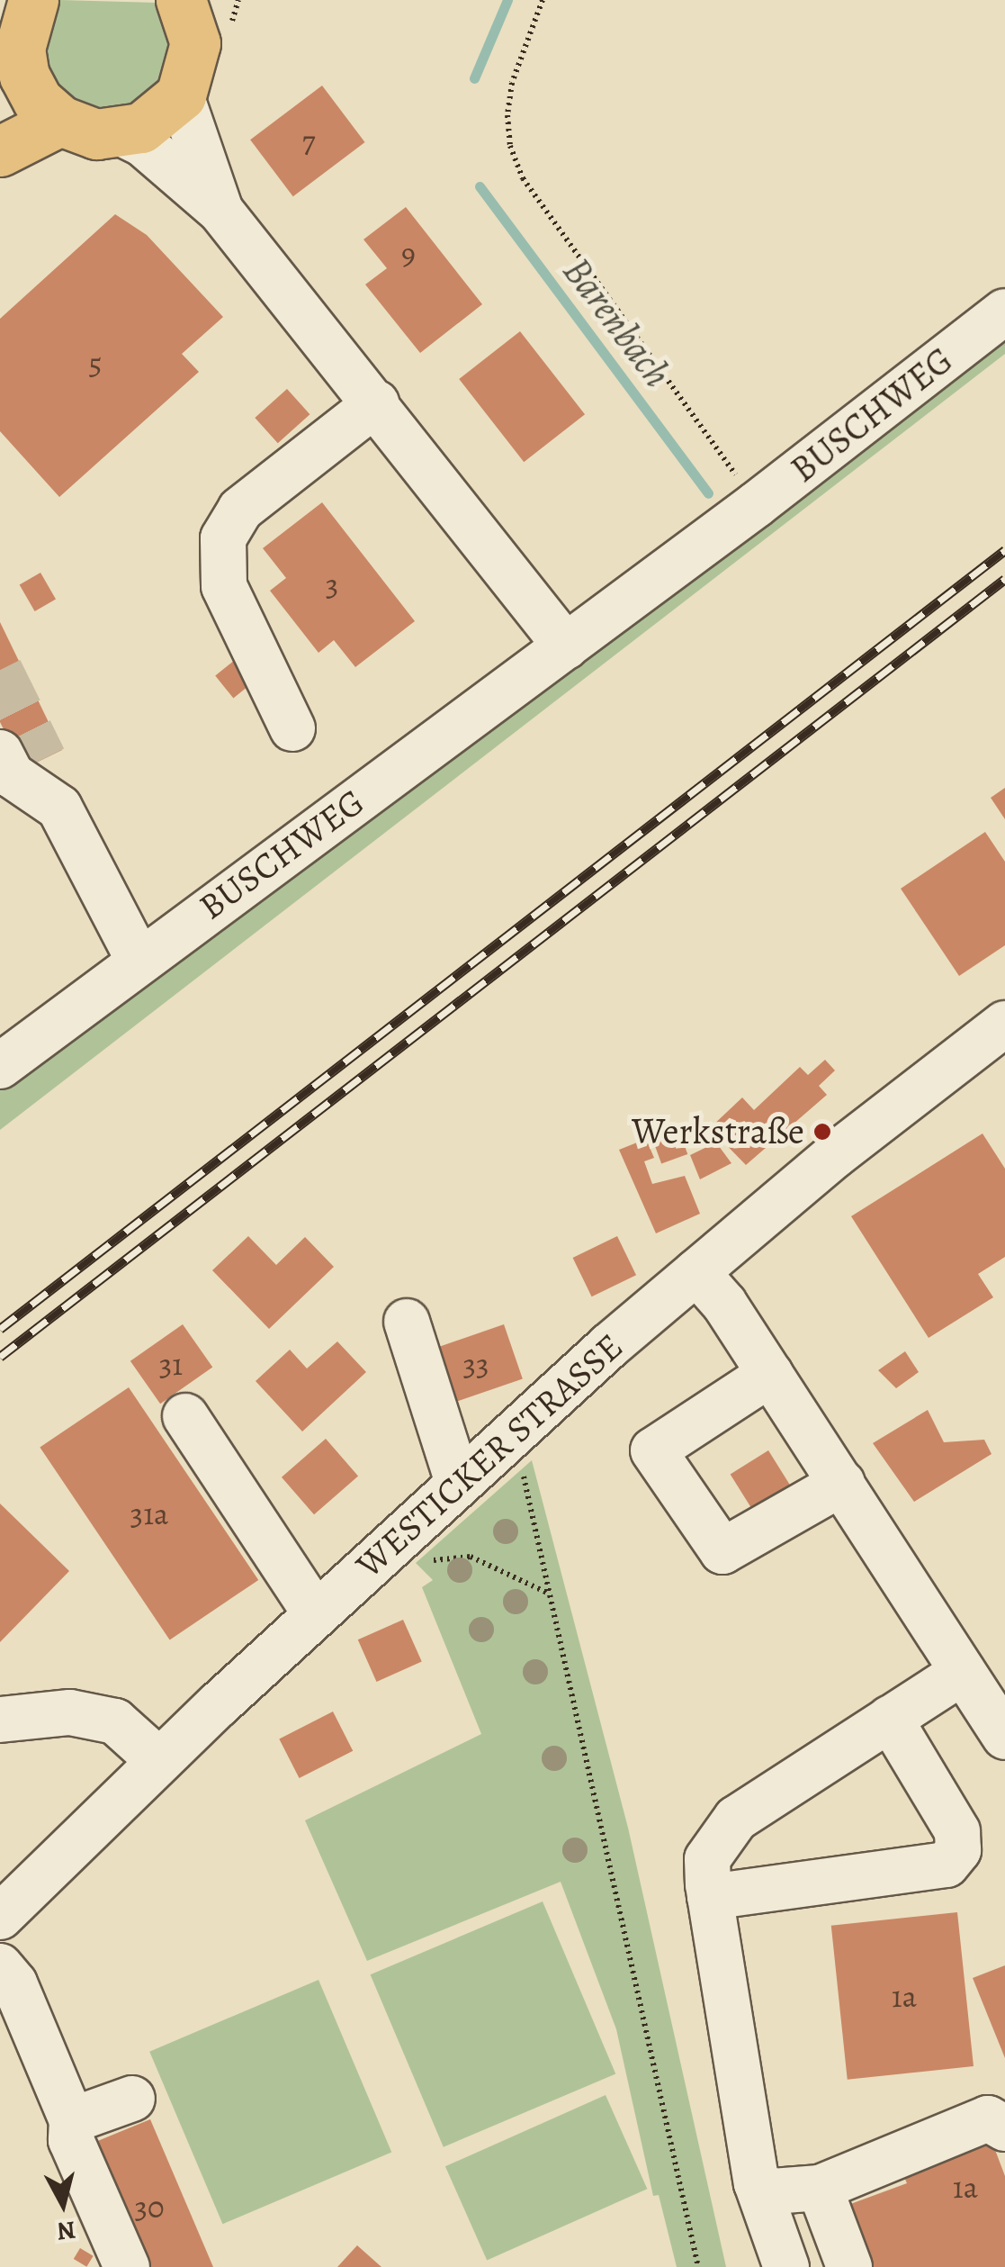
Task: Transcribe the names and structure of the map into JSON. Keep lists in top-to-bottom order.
{
  "streets": {
    "street": ["BUSCHWEG", "WESTICKER STRASSE"]
  },
  "water": ["Barenbach"],
  "places": ["Werkstraße"],
  "house_numbers": [
    "7",
    "9",
    "5",
    "3",
    "31",
    "33",
    "31a",
    "1a",
    "1a",
    "30"
  ],
  "north": "bottom"
}
